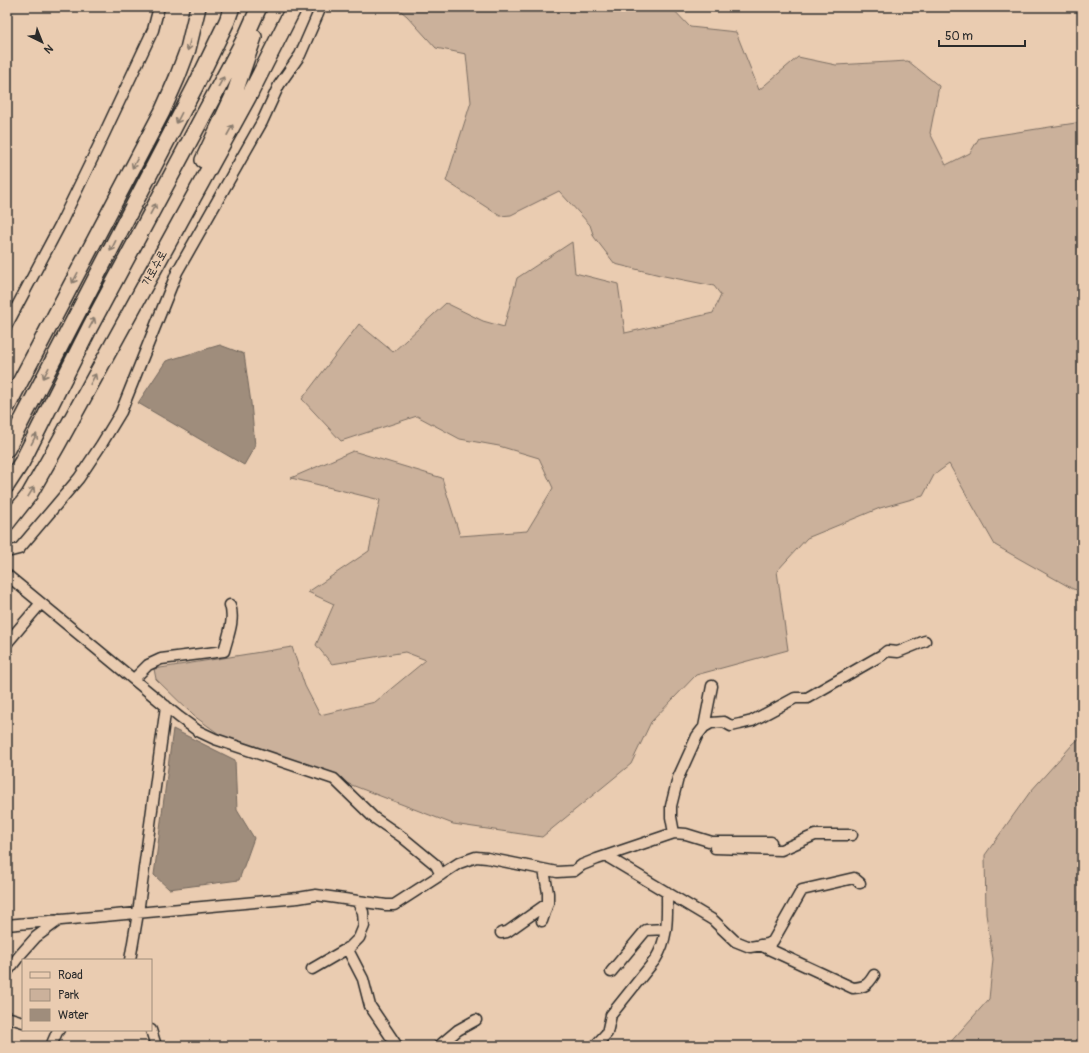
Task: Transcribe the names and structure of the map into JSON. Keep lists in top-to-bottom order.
{
  "streets": {
    "main road": ["가로수로"]
  },
  "legend": ["Road", "Park", "Water"],
  "scale_bar": "50 m",
  "north": "bottom right"
}
